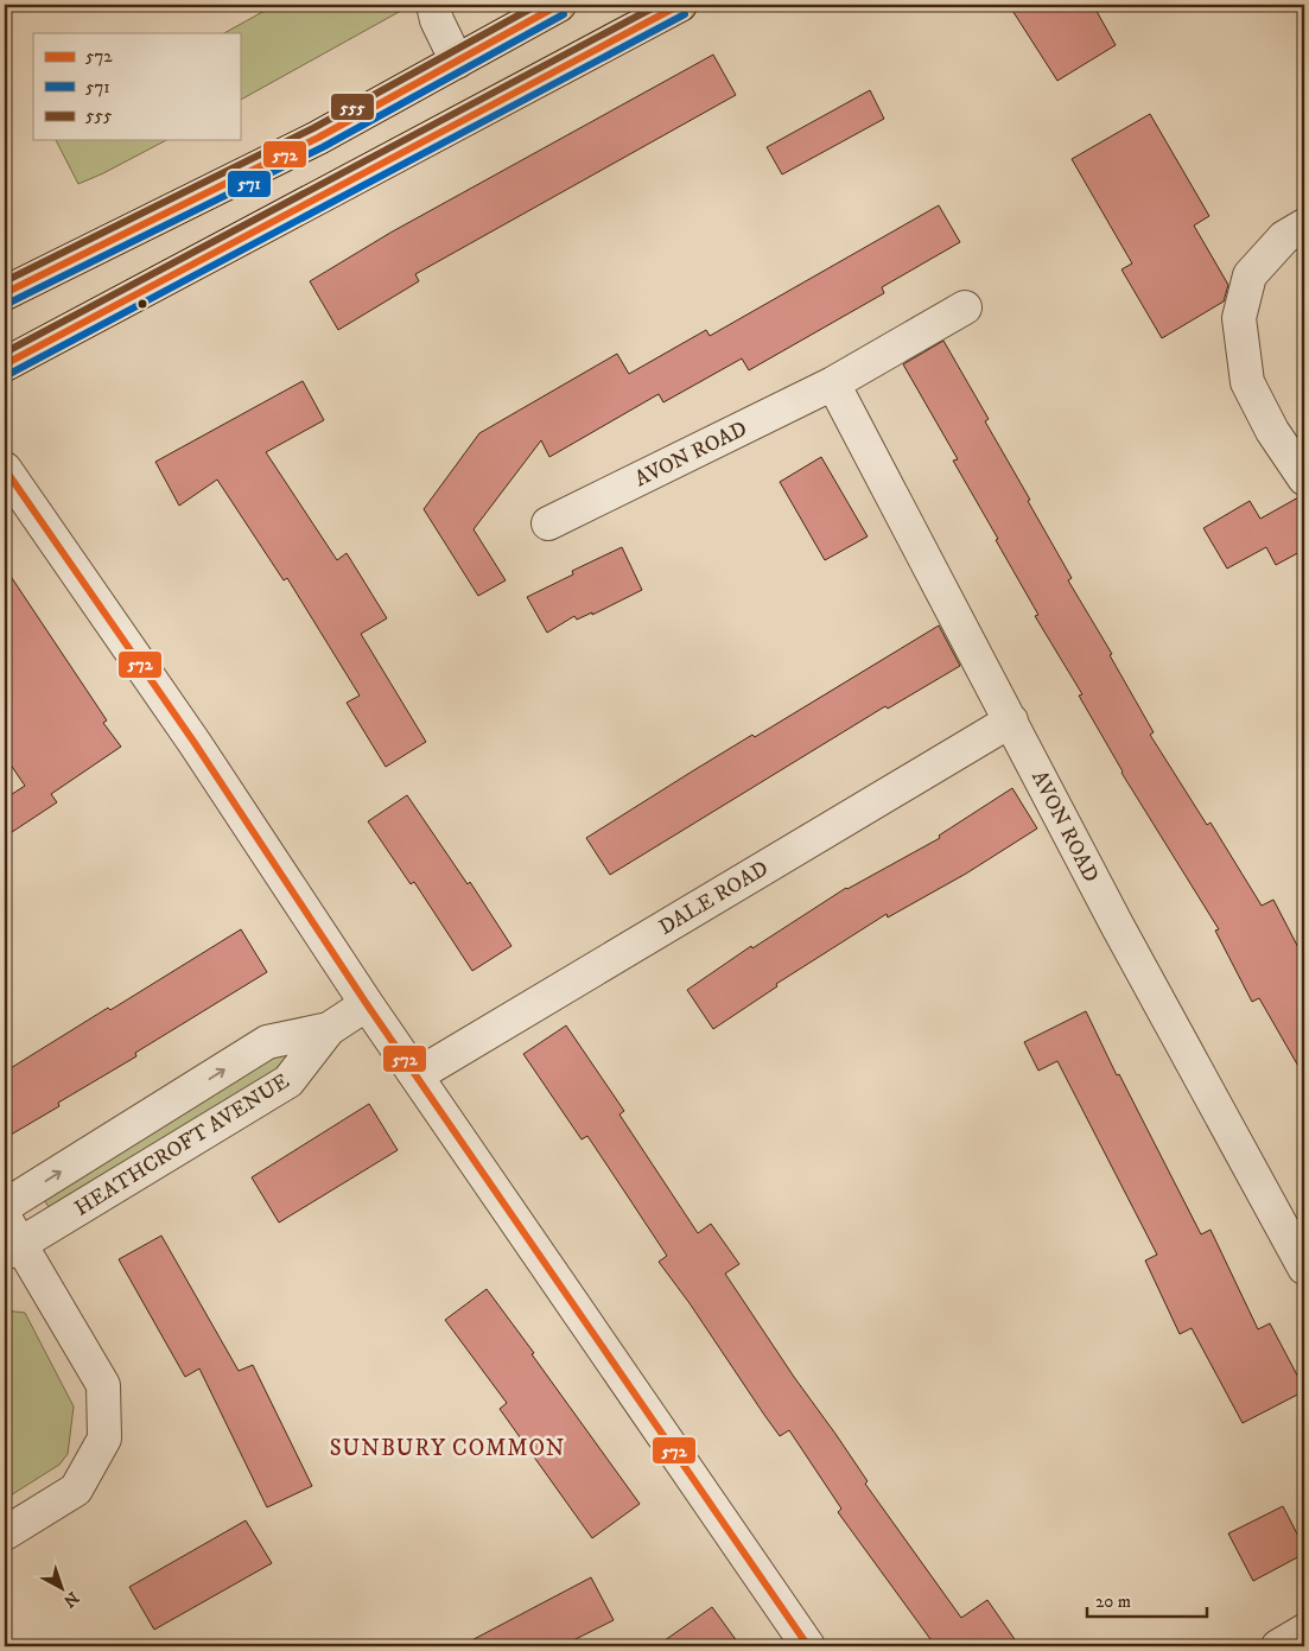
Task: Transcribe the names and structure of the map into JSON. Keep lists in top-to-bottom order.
{
  "streets": {
    "street": ["AVON ROAD", "DALE ROAD", "HEATHCROFT AVENUE"]
  },
  "crossings": [
    ["AVON ROAD", "DALE ROAD"]
  ],
  "districts": ["SUNBURY COMMON"],
  "lines": ["transit line 572", "transit line 555", "transit line 571"],
  "legend": ["572", "571", "555"],
  "scale_bar": "20 m",
  "north": "bottom right"
}
